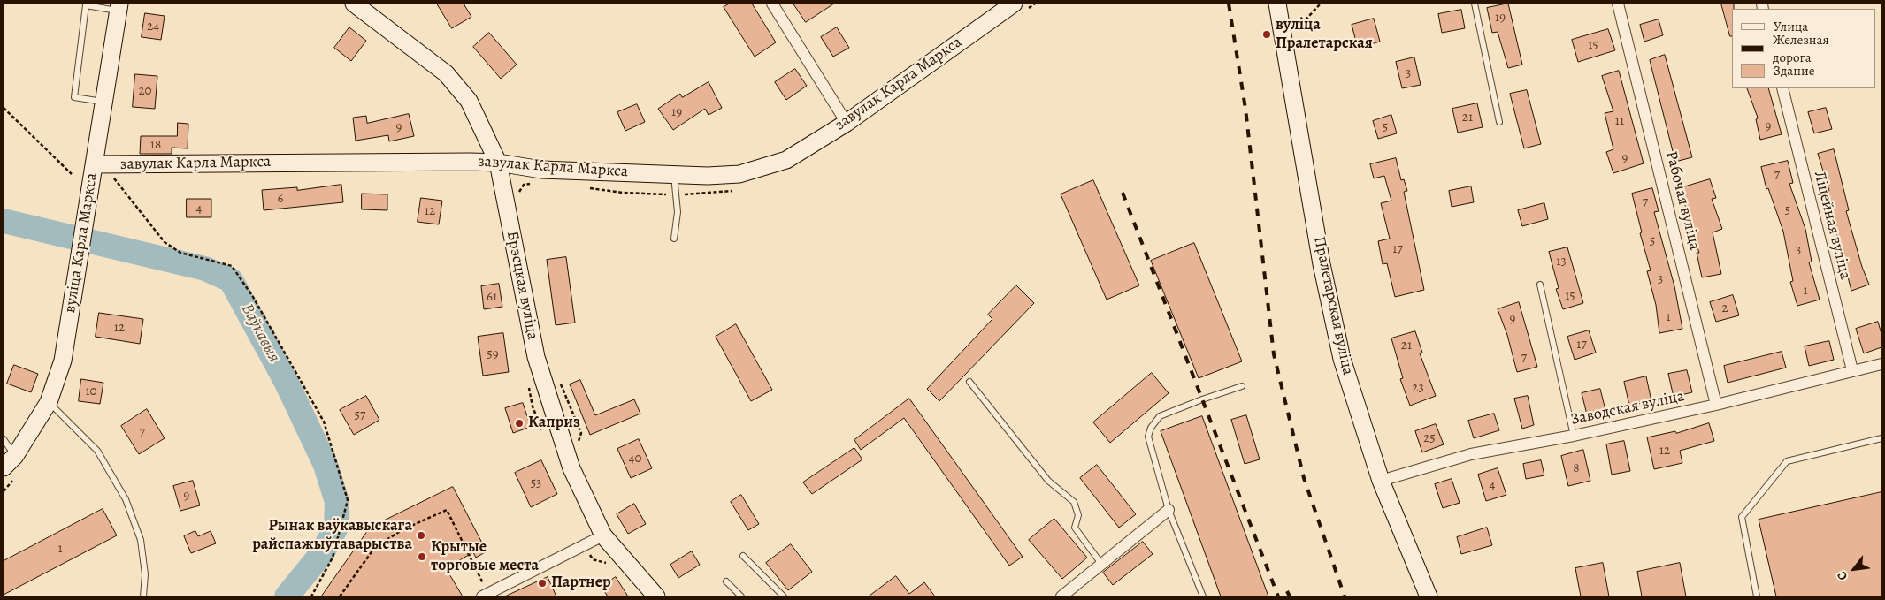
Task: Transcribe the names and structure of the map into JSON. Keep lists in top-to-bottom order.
{
  "streets": {
    "street": [
      "завулак Карла Маркса",
      "Рабочая вуліца",
      "Ліцейная вуліца",
      "вуліца Карла Маркса",
      "Брэсцкая вуліца",
      "Пралетарская вуліца",
      "Заводская вуліца"
    ]
  },
  "crossings": [
    ["завулак Карла Маркса", "вуліца Карла Маркса"],
    ["завулак Карла Маркса", "Брэсцкая вуліца"],
    ["Рабочая вуліца", "Заводская вуліца"],
    ["Ліцейная вуліца", "Заводская вуліца"],
    ["Пралетарская вуліца", "Заводская вуліца"]
  ],
  "water": ["Ваўкавыя"],
  "places": [
    "вуліца Пралетарская",
    "Каприз",
    "Рынак ваўкавыскага райспажыўтаварыства",
    "Крытые торговые места",
    "Партнер"
  ],
  "house_numbers": [
    "19",
    "24",
    "15",
    "3",
    "20",
    "19",
    "21",
    "11",
    "9",
    "9",
    "5",
    "18",
    "9",
    "7",
    "6",
    "7",
    "4",
    "5",
    "12",
    "5",
    "17",
    "3",
    "13",
    "3",
    "1",
    "15",
    "61",
    "2",
    "1",
    "9",
    "12",
    "17",
    "21",
    "59",
    "7",
    "23",
    "10",
    "57",
    "7",
    "25",
    "12",
    "40",
    "8",
    "53",
    "4",
    "9",
    "1"
  ],
  "legend": ["Улица", "Железная дорога", "Здание"],
  "north": "bottom left"
}
